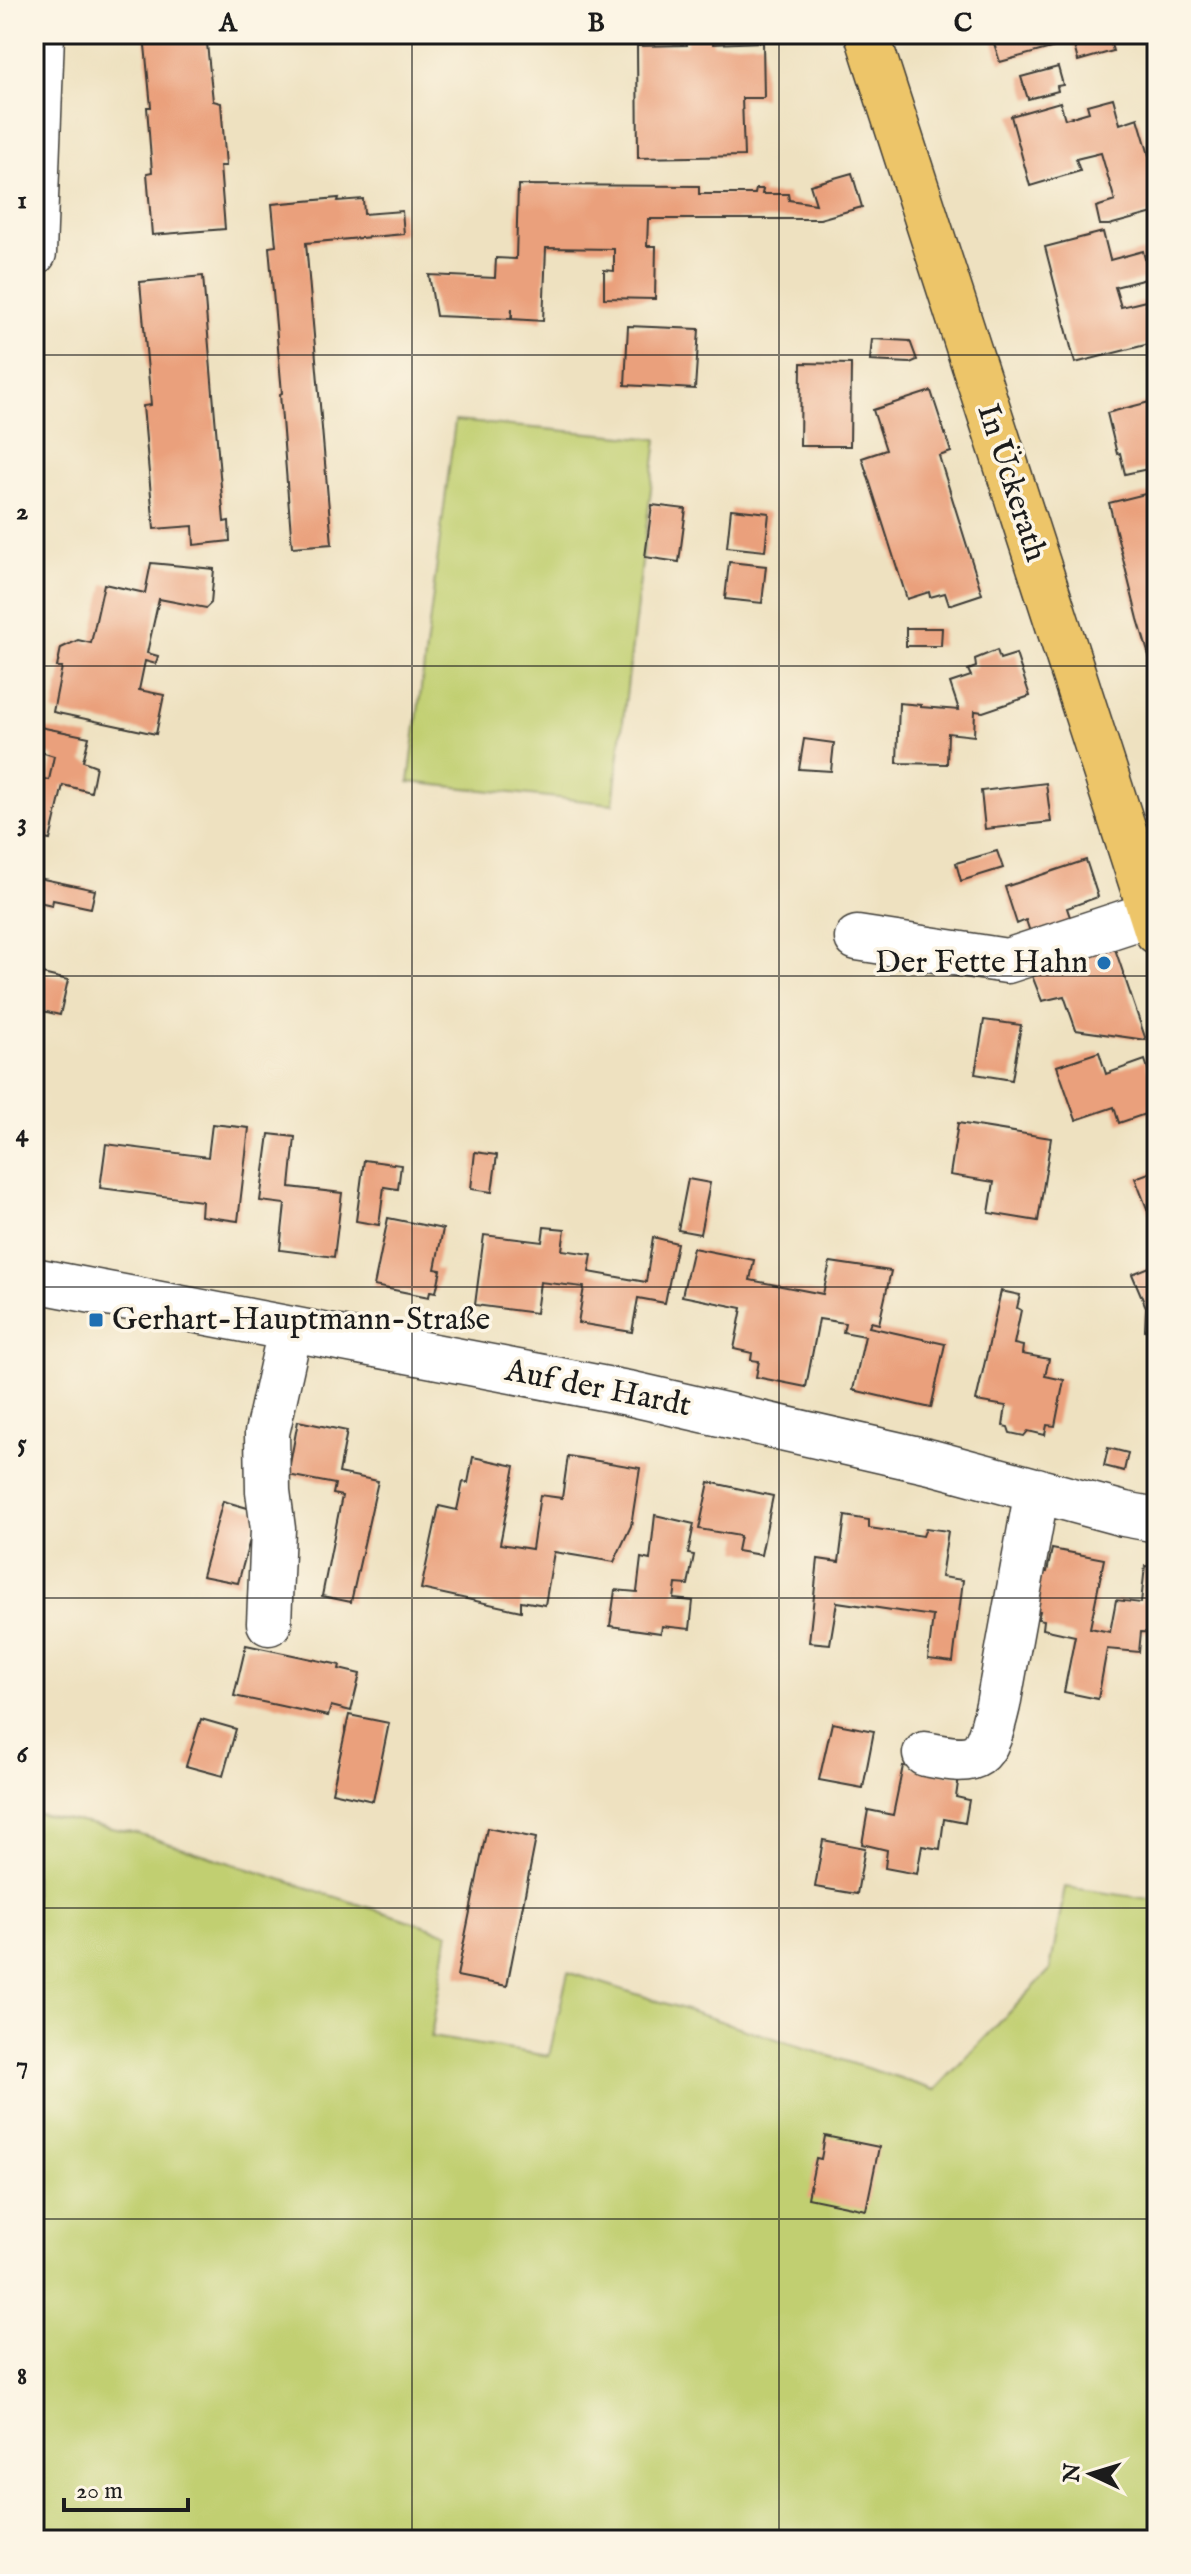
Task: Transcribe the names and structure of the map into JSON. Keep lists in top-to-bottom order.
{
  "streets": {
    "main road": ["In Ückerath"],
    "street": ["Auf der Hardt"]
  },
  "places": {
    "other": ["Der Fette Hahn"],
    "transit": ["Gerhart-Hauptmann-Straße"]
  },
  "scale_bar": "20 m",
  "north": "left",
  "grid": {
    "columns": ["A", "B", "C"],
    "rows": [
      "1",
      "2",
      "3",
      "4",
      "5",
      "6",
      "7",
      "8"
    ]
  }
}
